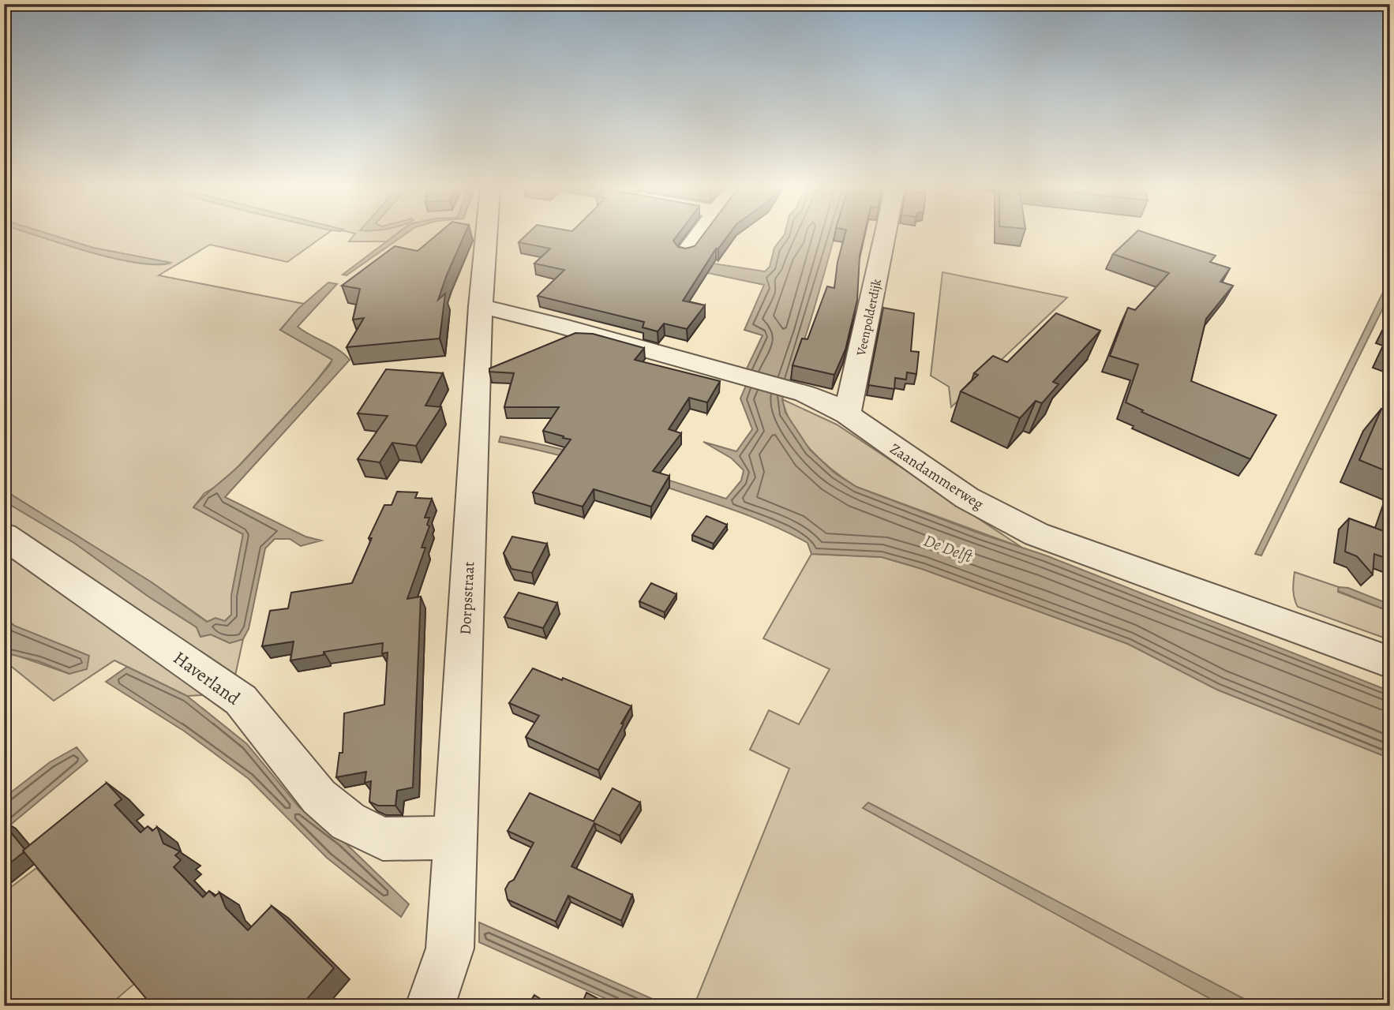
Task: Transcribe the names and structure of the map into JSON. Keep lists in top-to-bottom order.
{
  "streets": {
    "street": [
      "Veenpolderdijk",
      "Zaandammerweg",
      "Dorpsstraat",
      "Haverland"
    ]
  },
  "crossings": [
    ["Veenpolderdijk", "Zaandammerweg"],
    ["Zaandammerweg", "Dorpsstraat"],
    ["Dorpsstraat", "Haverland"]
  ],
  "water": ["De Delft"]
}
